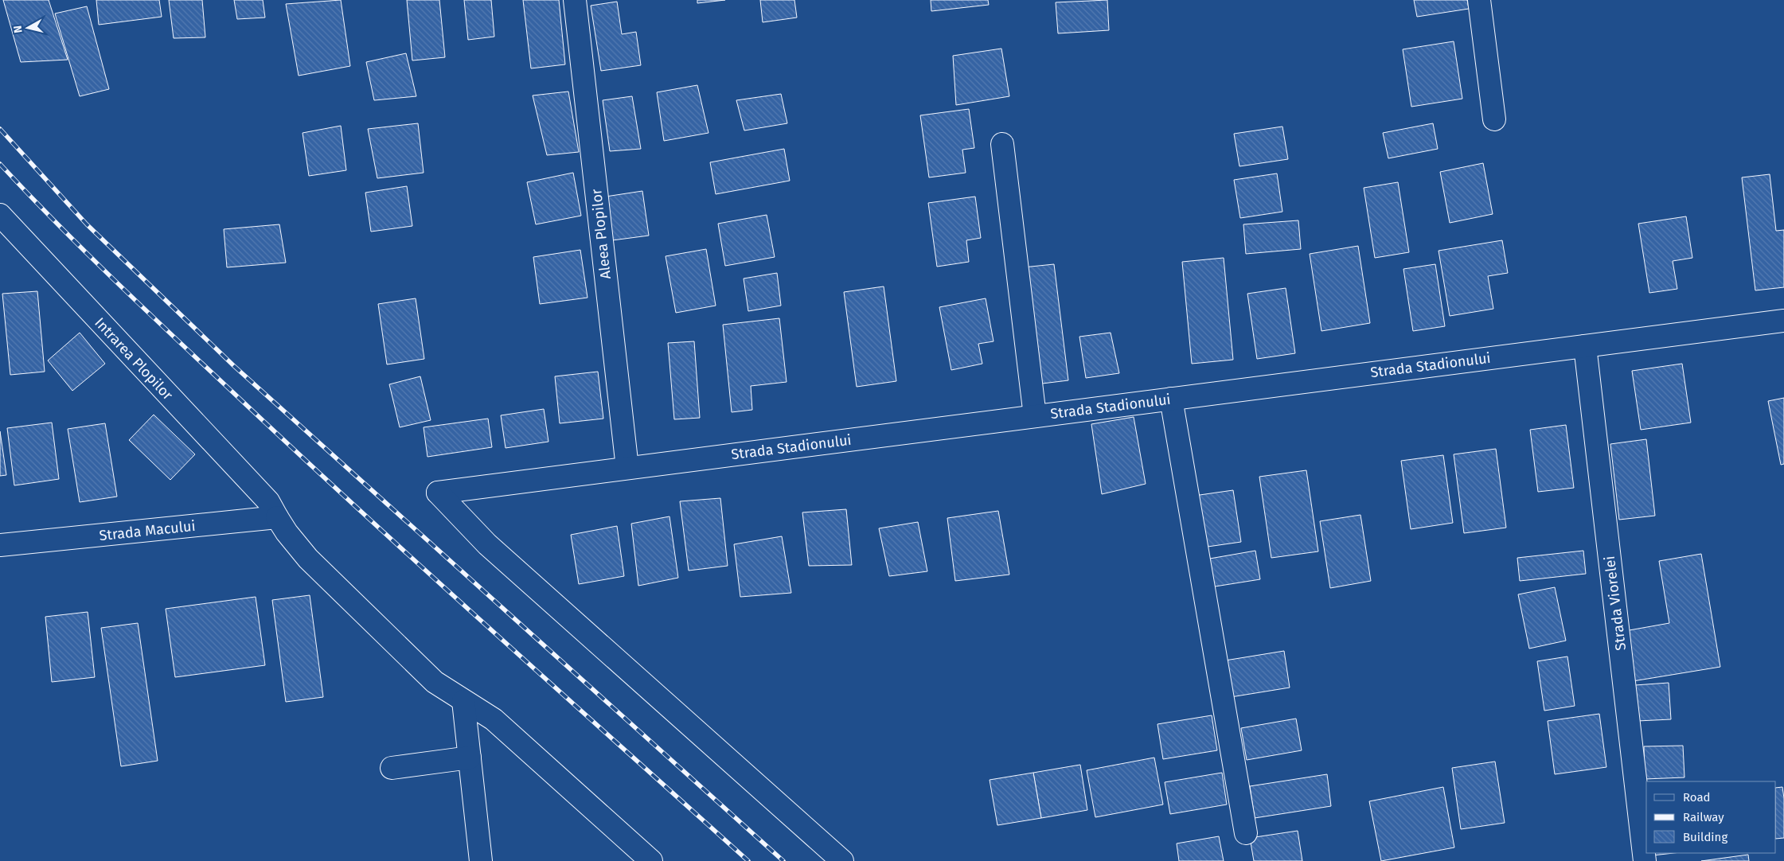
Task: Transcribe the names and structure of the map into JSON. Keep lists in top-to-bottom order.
{
  "streets": {
    "street": [
      "Aleea Plopilor",
      "Intrarea Plopilor",
      "Strada Stadionului",
      "Strada Macului",
      "Strada Viorelei"
    ]
  },
  "crossings": [
    ["Aleea Plopilor", "Strada Stadionului"],
    ["Intrarea Plopilor", "Strada Macului"],
    ["Strada Stadionului", "Strada Viorelei"]
  ],
  "legend": ["Road", "Railway", "Building"],
  "north": "left"
}
